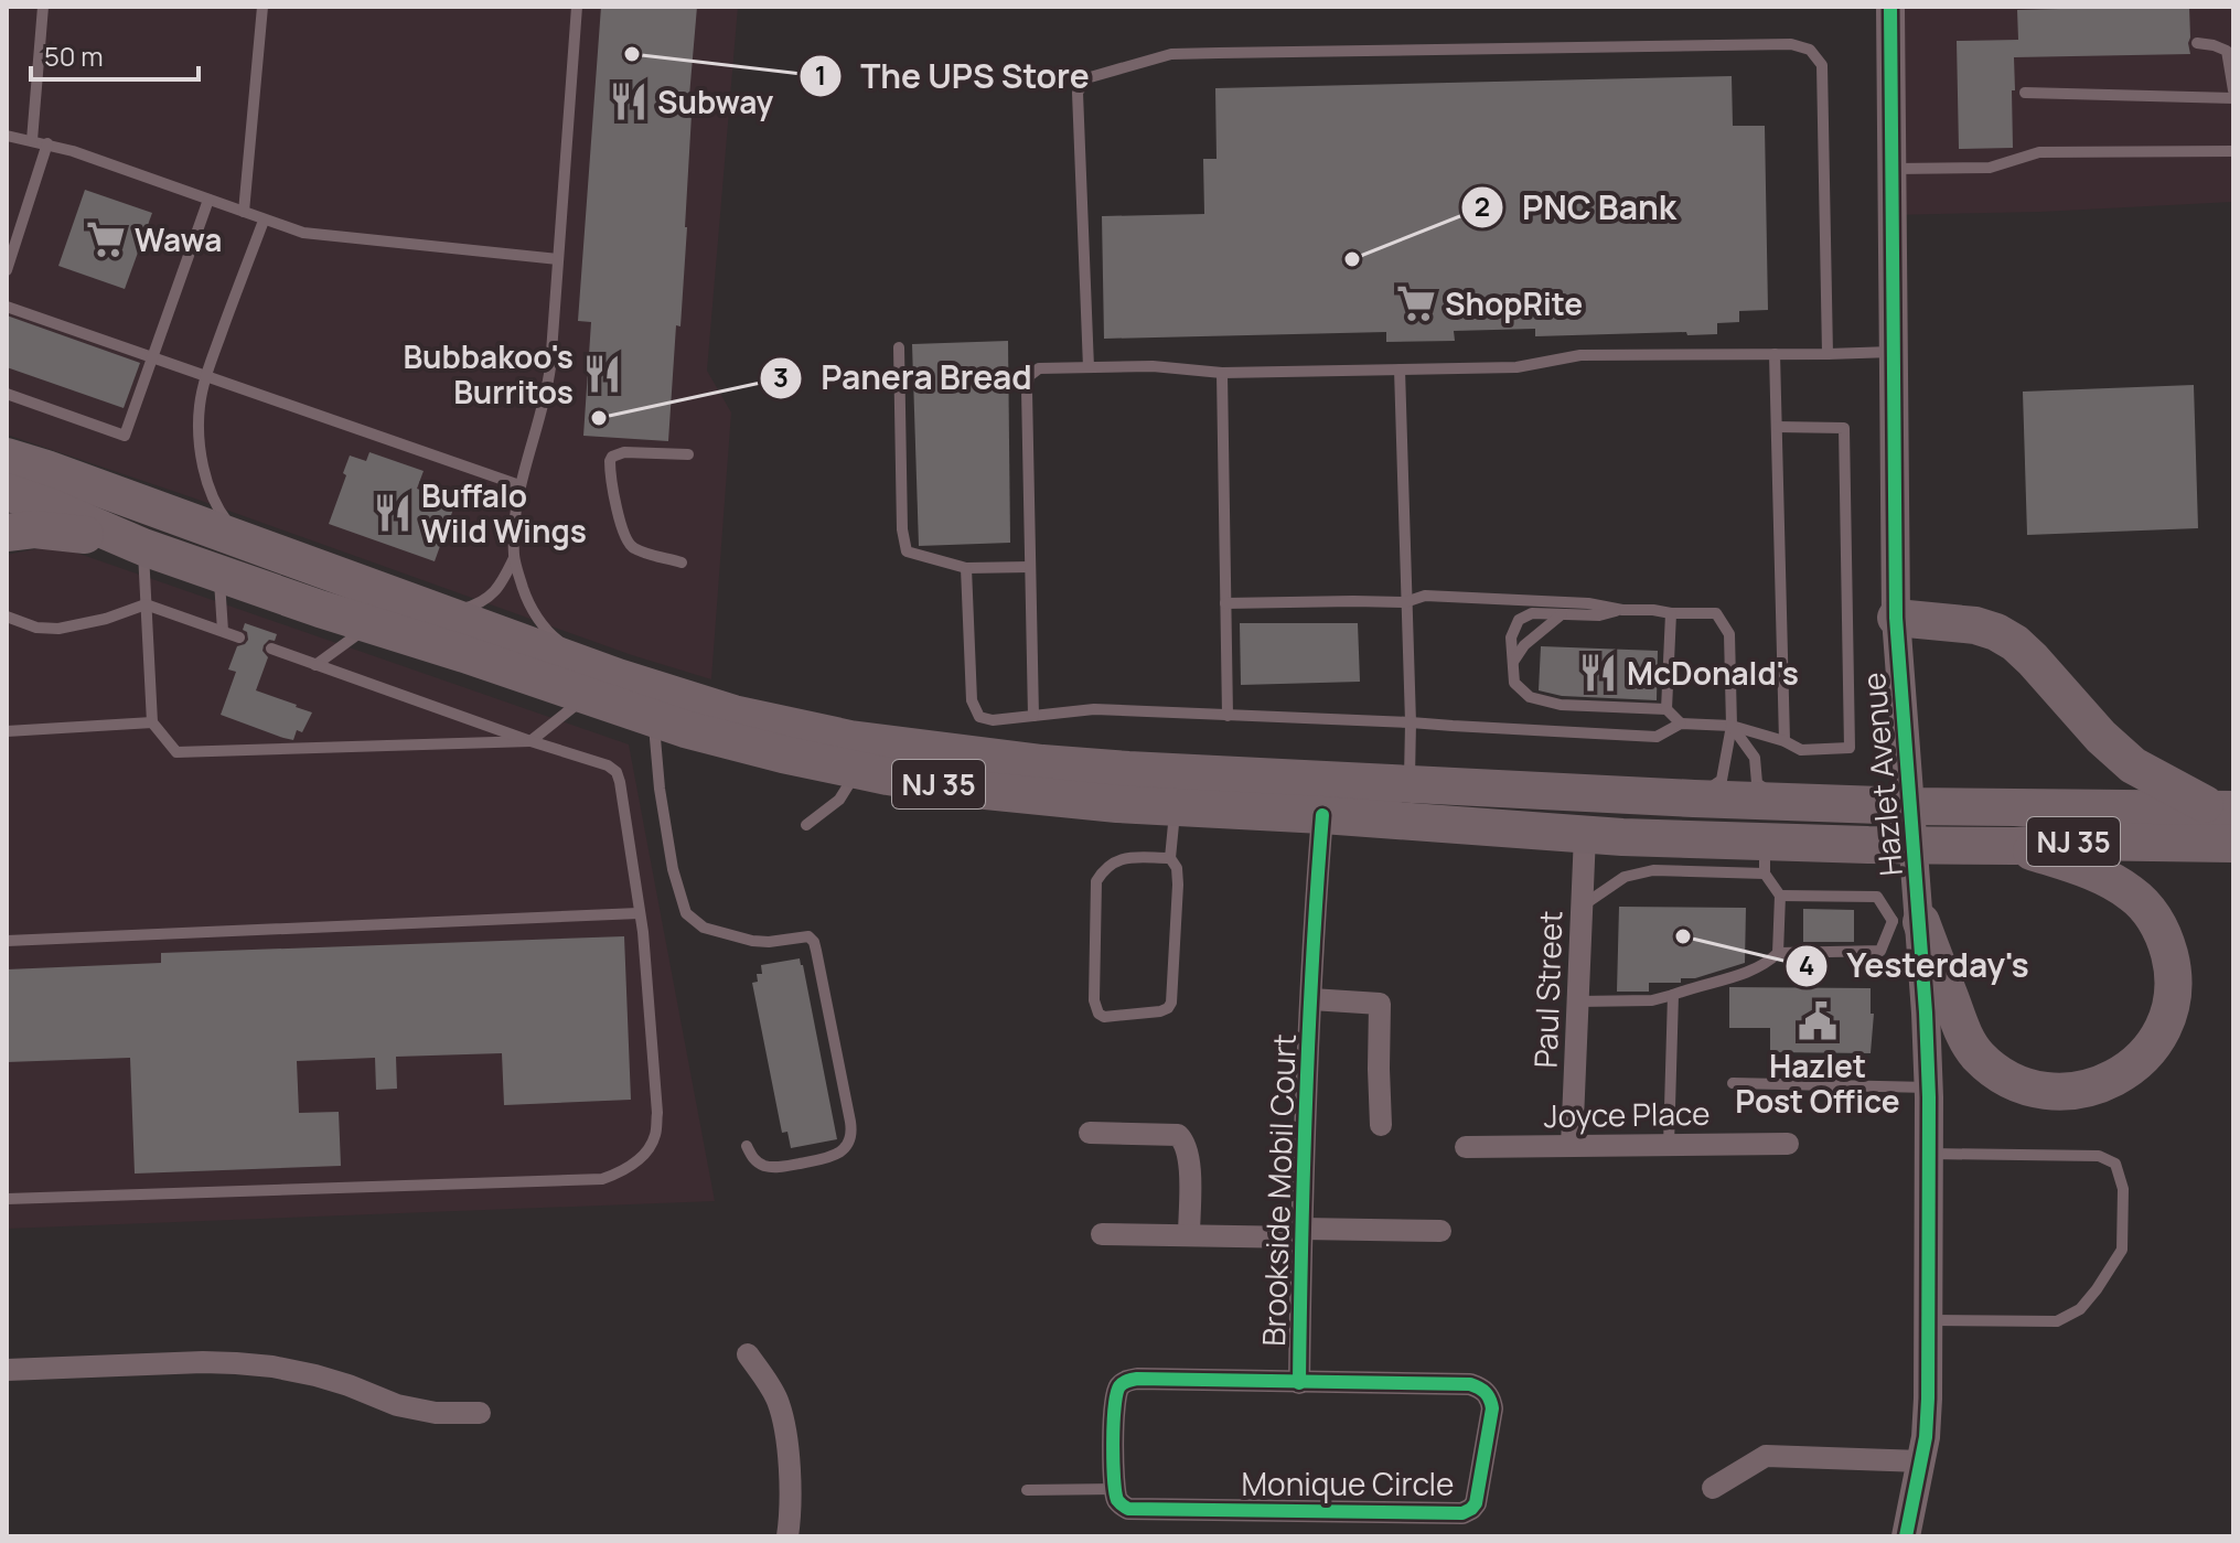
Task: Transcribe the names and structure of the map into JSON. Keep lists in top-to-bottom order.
{
  "streets": {
    "highway": ["NJ 35"],
    "street": [
      "Hazlet Avenue",
      "Paul Street",
      "Joyce Place",
      "Brookside Mobil Court",
      "Monique Circle"
    ]
  },
  "crossings": [
    ["Hazlet Avenue", "NJ 35"],
    ["NJ 35", "Paul Street"],
    ["NJ 35", "Brookside Mobil Court"],
    ["Paul Street", "Joyce Place"],
    ["Brookside Mobil Court", "Monique Circle"]
  ],
  "places": {
    "other": [
      "The UPS Store",
      "PNC Bank",
      "Panera Bread",
      "Yesterday's"
    ],
    "restaurant": [
      "Subway",
      "Bubbakoo's Burritos",
      "Buffalo Wild Wings",
      "McDonald's"
    ],
    "supermarket": ["Wawa", "ShopRite"],
    "public building": ["Hazlet Post Office"]
  },
  "scale_bar": "50 m"
}
